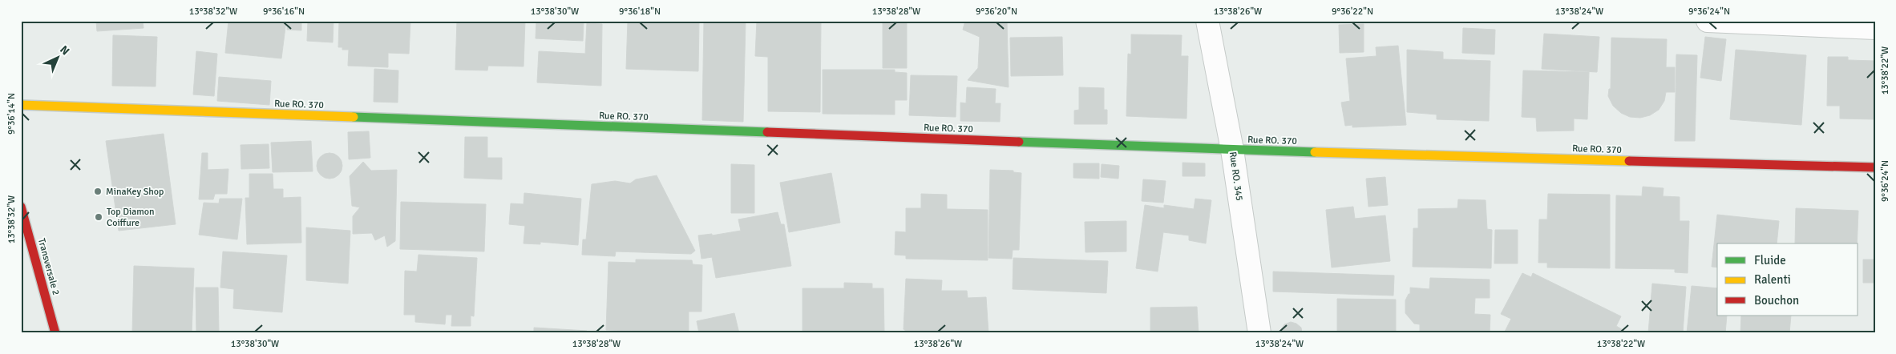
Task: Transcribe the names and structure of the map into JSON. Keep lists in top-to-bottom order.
{
  "streets": {
    "street": ["Rue RO. 370", "Rue RO. 345", "Transversale 2"]
  },
  "crossings": [
    ["Rue RO. 370", "Rue RO. 345"]
  ],
  "places": ["MinaKey Shop", "Top Diamon Coiffure"],
  "legend": ["Fluide", "Ralenti", "Bouchon"],
  "north": "top right",
  "coordinates": [
    "13°38'32\"W",
    "9°36'16\"N",
    "13°38'30\"W",
    "9°36'18\"N",
    "13°38'28\"W",
    "9°36'20\"N",
    "13°38'26\"W",
    "9°36'22\"N",
    "13°38'24\"W",
    "9°36'24\"N",
    "13°38'22\"W",
    "9°36'14\"N"
  ]
}
